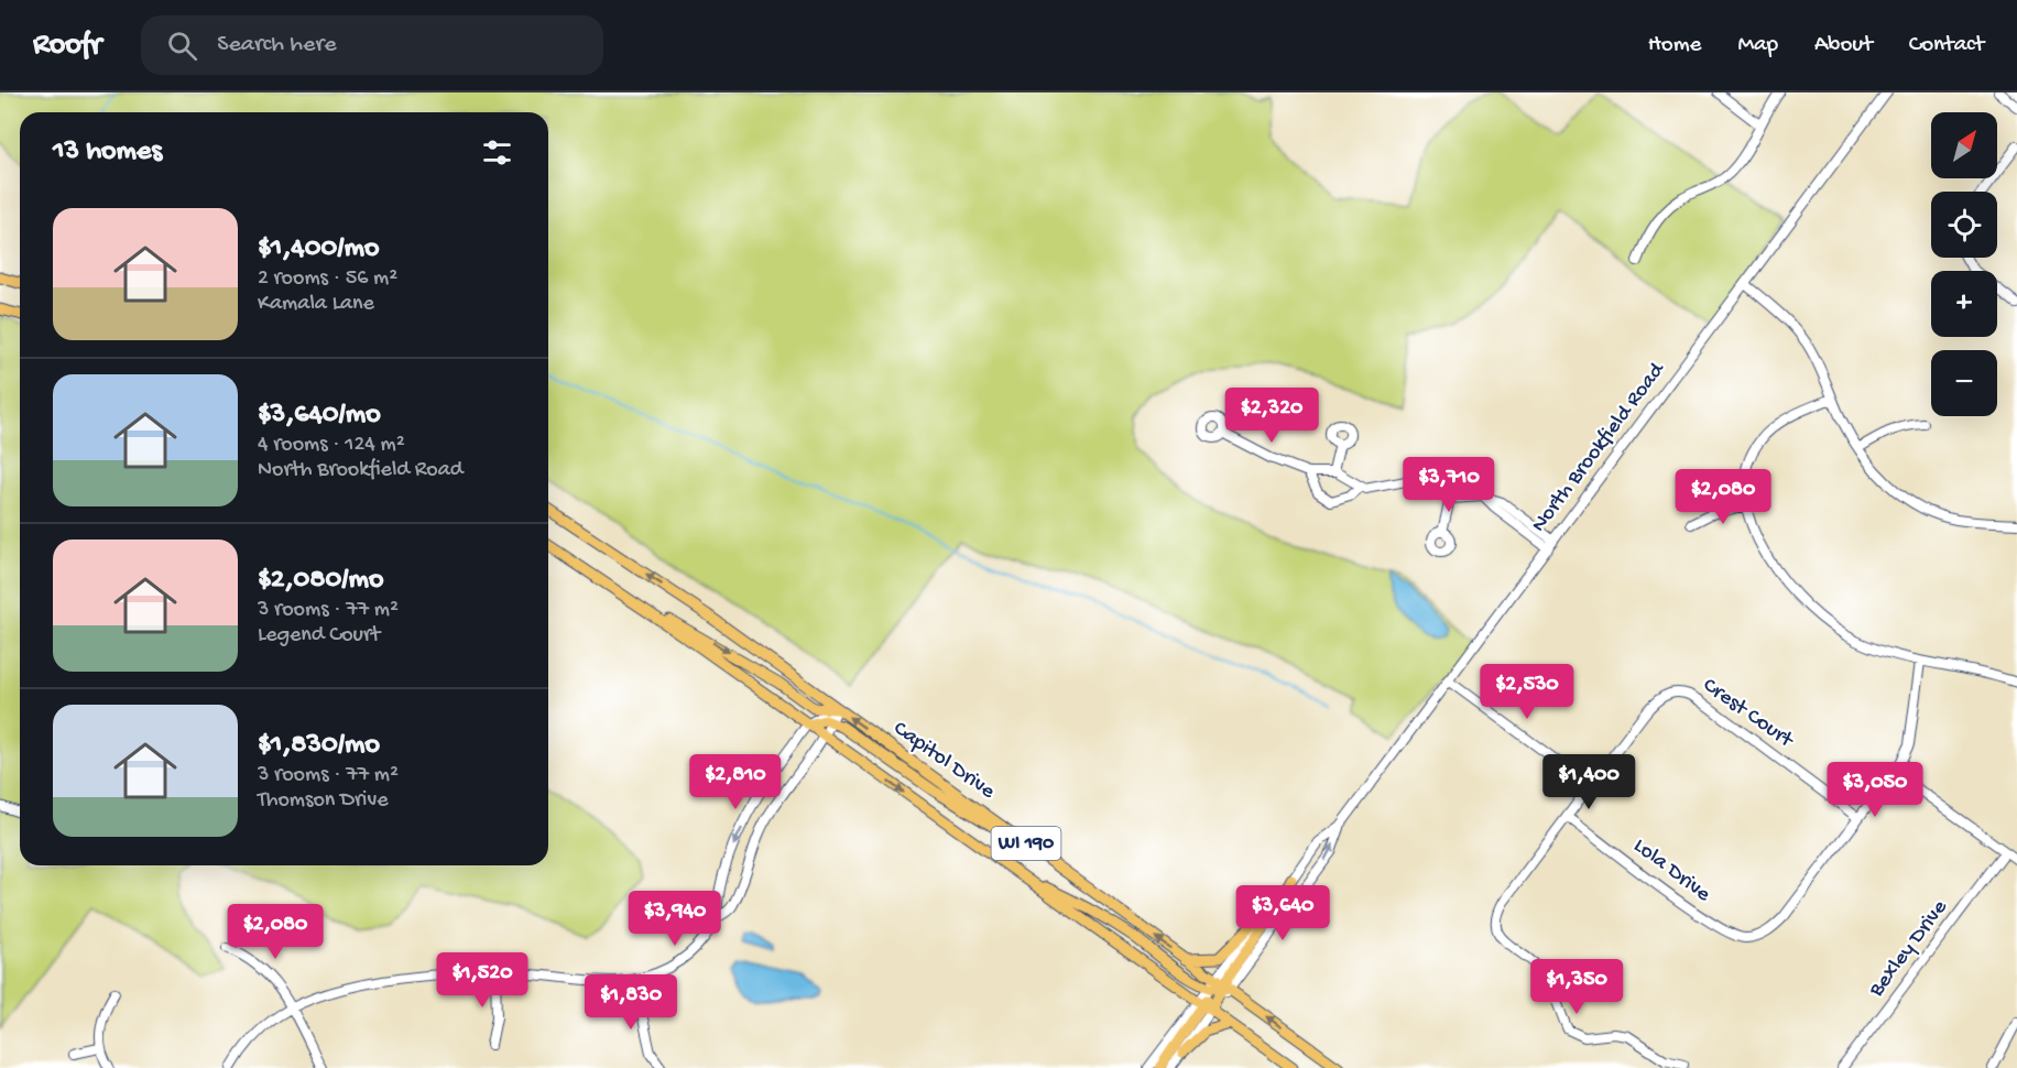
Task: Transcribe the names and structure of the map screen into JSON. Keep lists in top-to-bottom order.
{
  "streets": {
    "main road": ["Capitol Drive", "WI 190"],
    "street": [
      "North Brookfield Road",
      "Crest Court",
      "Lola Drive",
      "Bexley Drive"
    ]
  },
  "crossings": [
    ["North Brookfield Road", "Capitol Drive"],
    ["North Brookfield Road", "WI 190"],
    ["Crest Court", "Lola Drive"]
  ],
  "north": "top right",
  "page": {
    "header": "Roofr",
    "search": "Search here",
    "nav": [
      "Home",
      "Map",
      "About",
      "Contact"
    ],
    "map_buttons": ["+", "−"],
    "heading": "13 homes",
    "list": [
      {
        "name": "$1,400/mo",
        "note": "2 rooms · 56 m² · Kamala Lane"
      },
      {
        "name": "$3,640/mo",
        "note": "4 rooms · 124 m² · North Brookfield Road"
      },
      {
        "name": "$2,080/mo",
        "note": "3 rooms · 77 m² · Legend Court"
      },
      {
        "name": "$1,830/mo",
        "note": "3 rooms · 77 m² · Thomson Drive"
      }
    ],
    "price": [
      "$2,320",
      "$3,710",
      "$2,080",
      "$2,530",
      "$2,810",
      "$1,400",
      "$3,050",
      "$3,640",
      "$3,940",
      "$2,080",
      "$1,520",
      "$1,350",
      "$1,830"
    ]
  }
}
